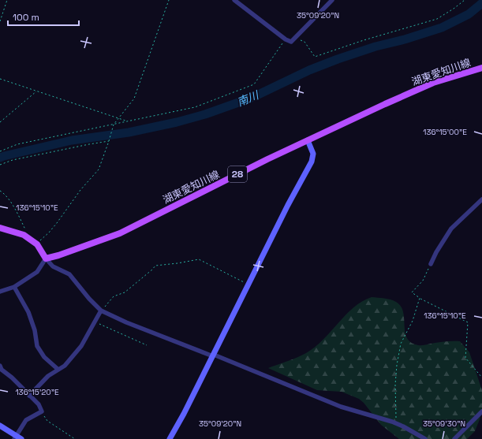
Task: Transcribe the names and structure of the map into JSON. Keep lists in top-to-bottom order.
{
  "streets": {
    "main road": ["湖東愛知川線", "28"]
  },
  "water": ["南川"],
  "scale_bar": "100 m",
  "coordinates": [
    "35°09'20\"N",
    "136°15'00\"E",
    "136°15'10\"E",
    "136°15'20\"E",
    "35°09'30\"N"
  ]
}
